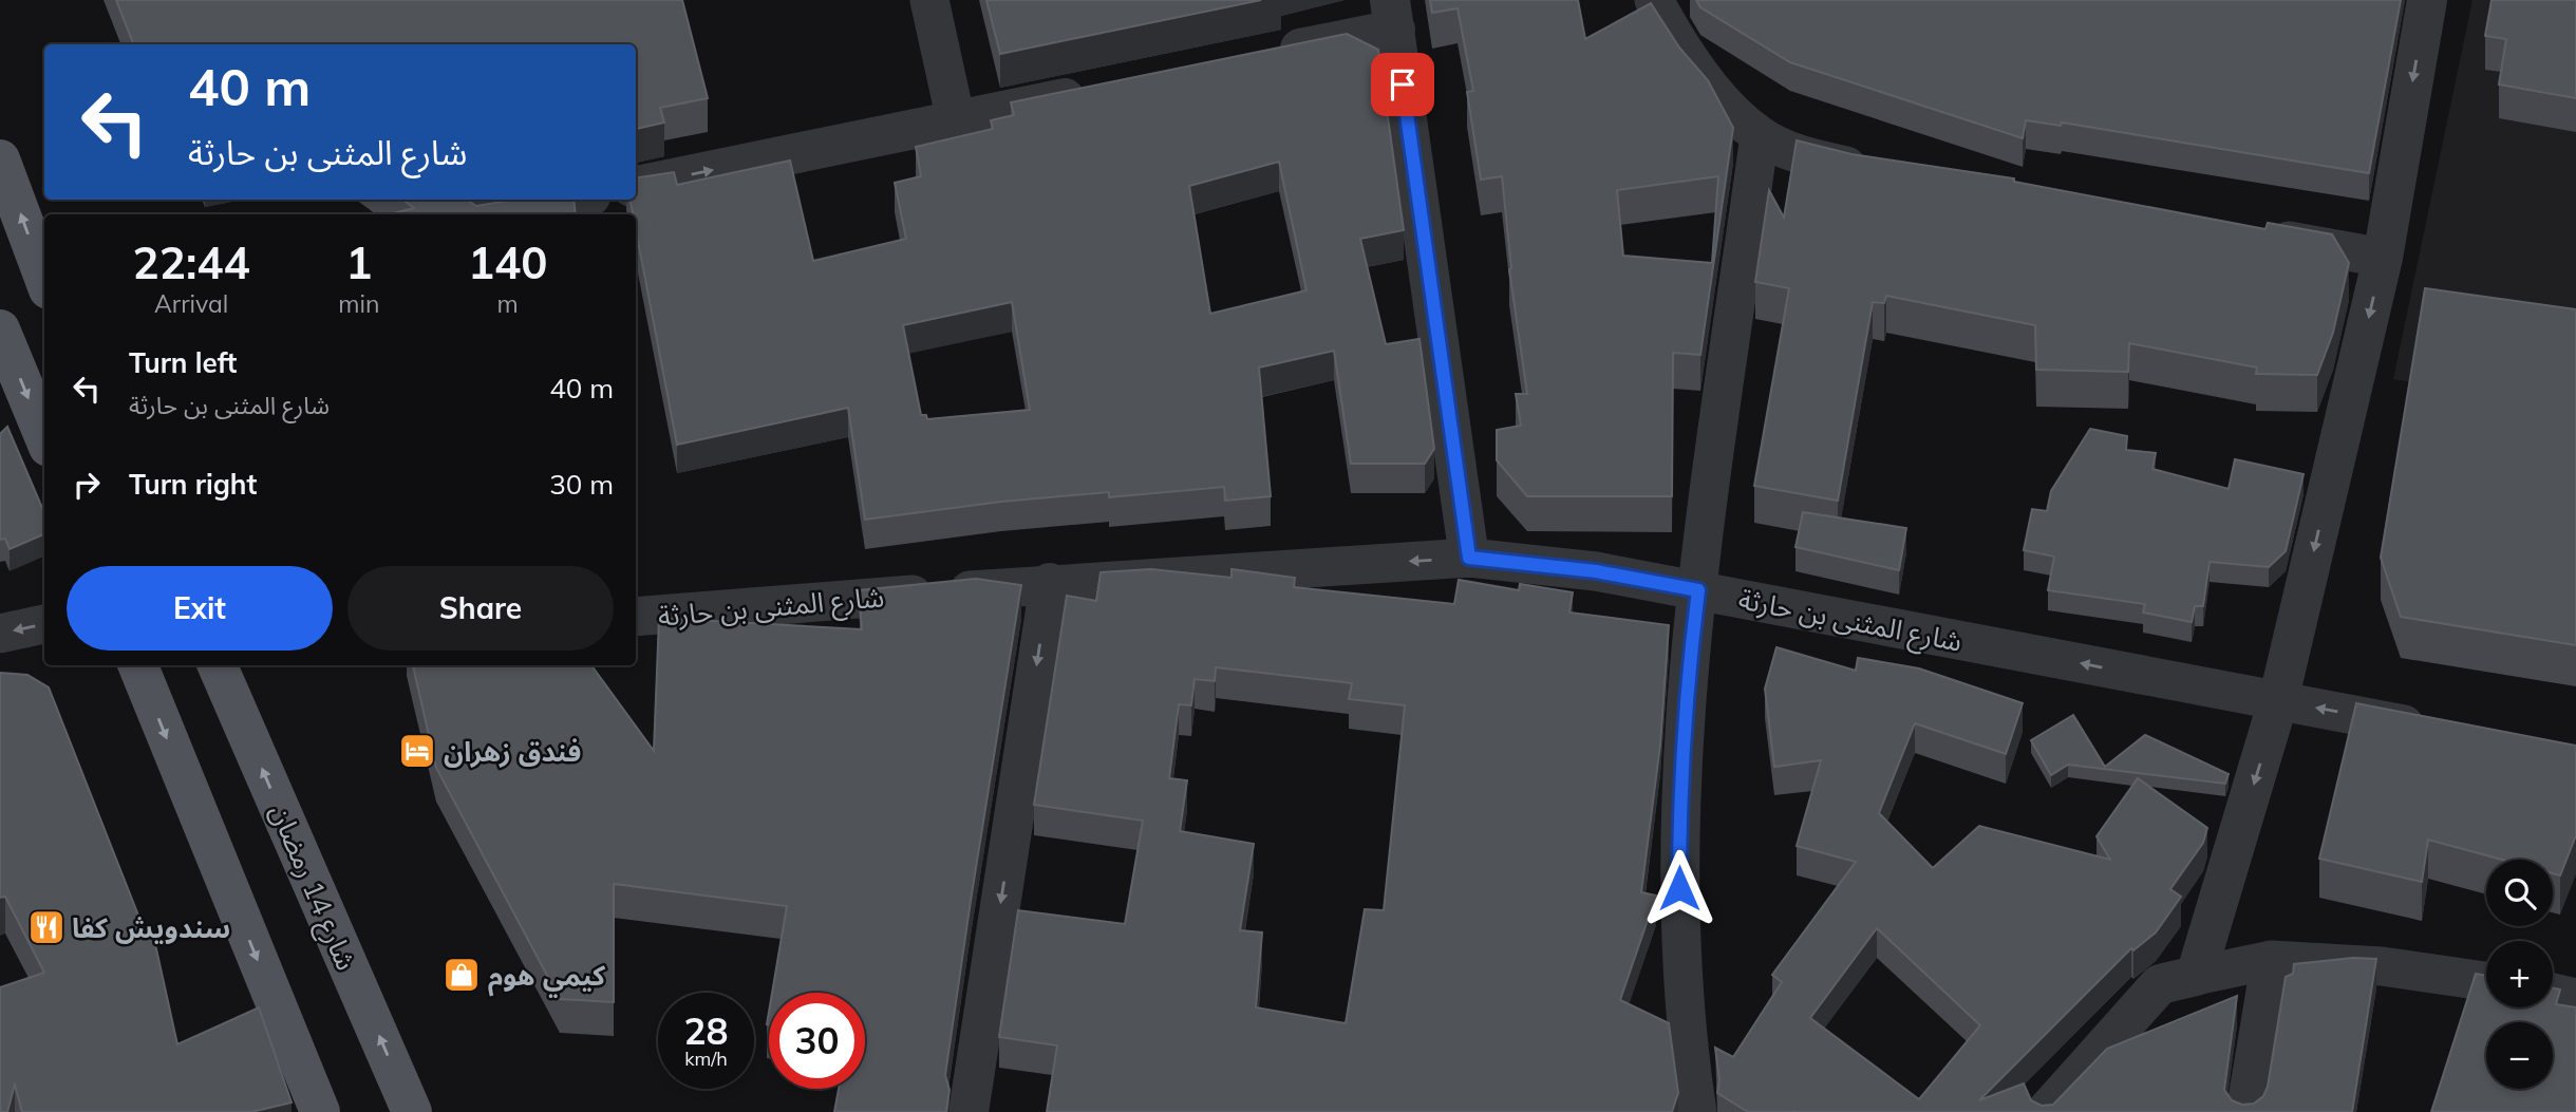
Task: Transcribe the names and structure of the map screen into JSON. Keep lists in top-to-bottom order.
{
  "streets": {
    "main road": ["شارع 14 رمضان"],
    "street": ["شارع المثنى بن حارثة"]
  },
  "one_way": ["شارع المثنى بن حارثة"],
  "places": {
    "hotel": ["فندق زهران"],
    "restaurant": ["سندويش كفا"],
    "shop": ["كيمي هوم"]
  },
  "page": {
    "turn": ["40 m", "شارع المثنى بن حارثة"],
    "eta": [
      "22:44",
      "Arrival",
      "1",
      "min",
      "140",
      "m"
    ],
    "list": [
      {
        "name": "Turn left",
        "note": "شارع المثنى بن حارثة",
        "value": "40 m"
      },
      {
        "name": "Turn right",
        "value": "30 m"
      }
    ],
    "buttons": ["Exit", "Share"],
    "map_buttons": ["+", "−"],
    "speed": "28 km/h",
    "limit": "30"
  }
}
